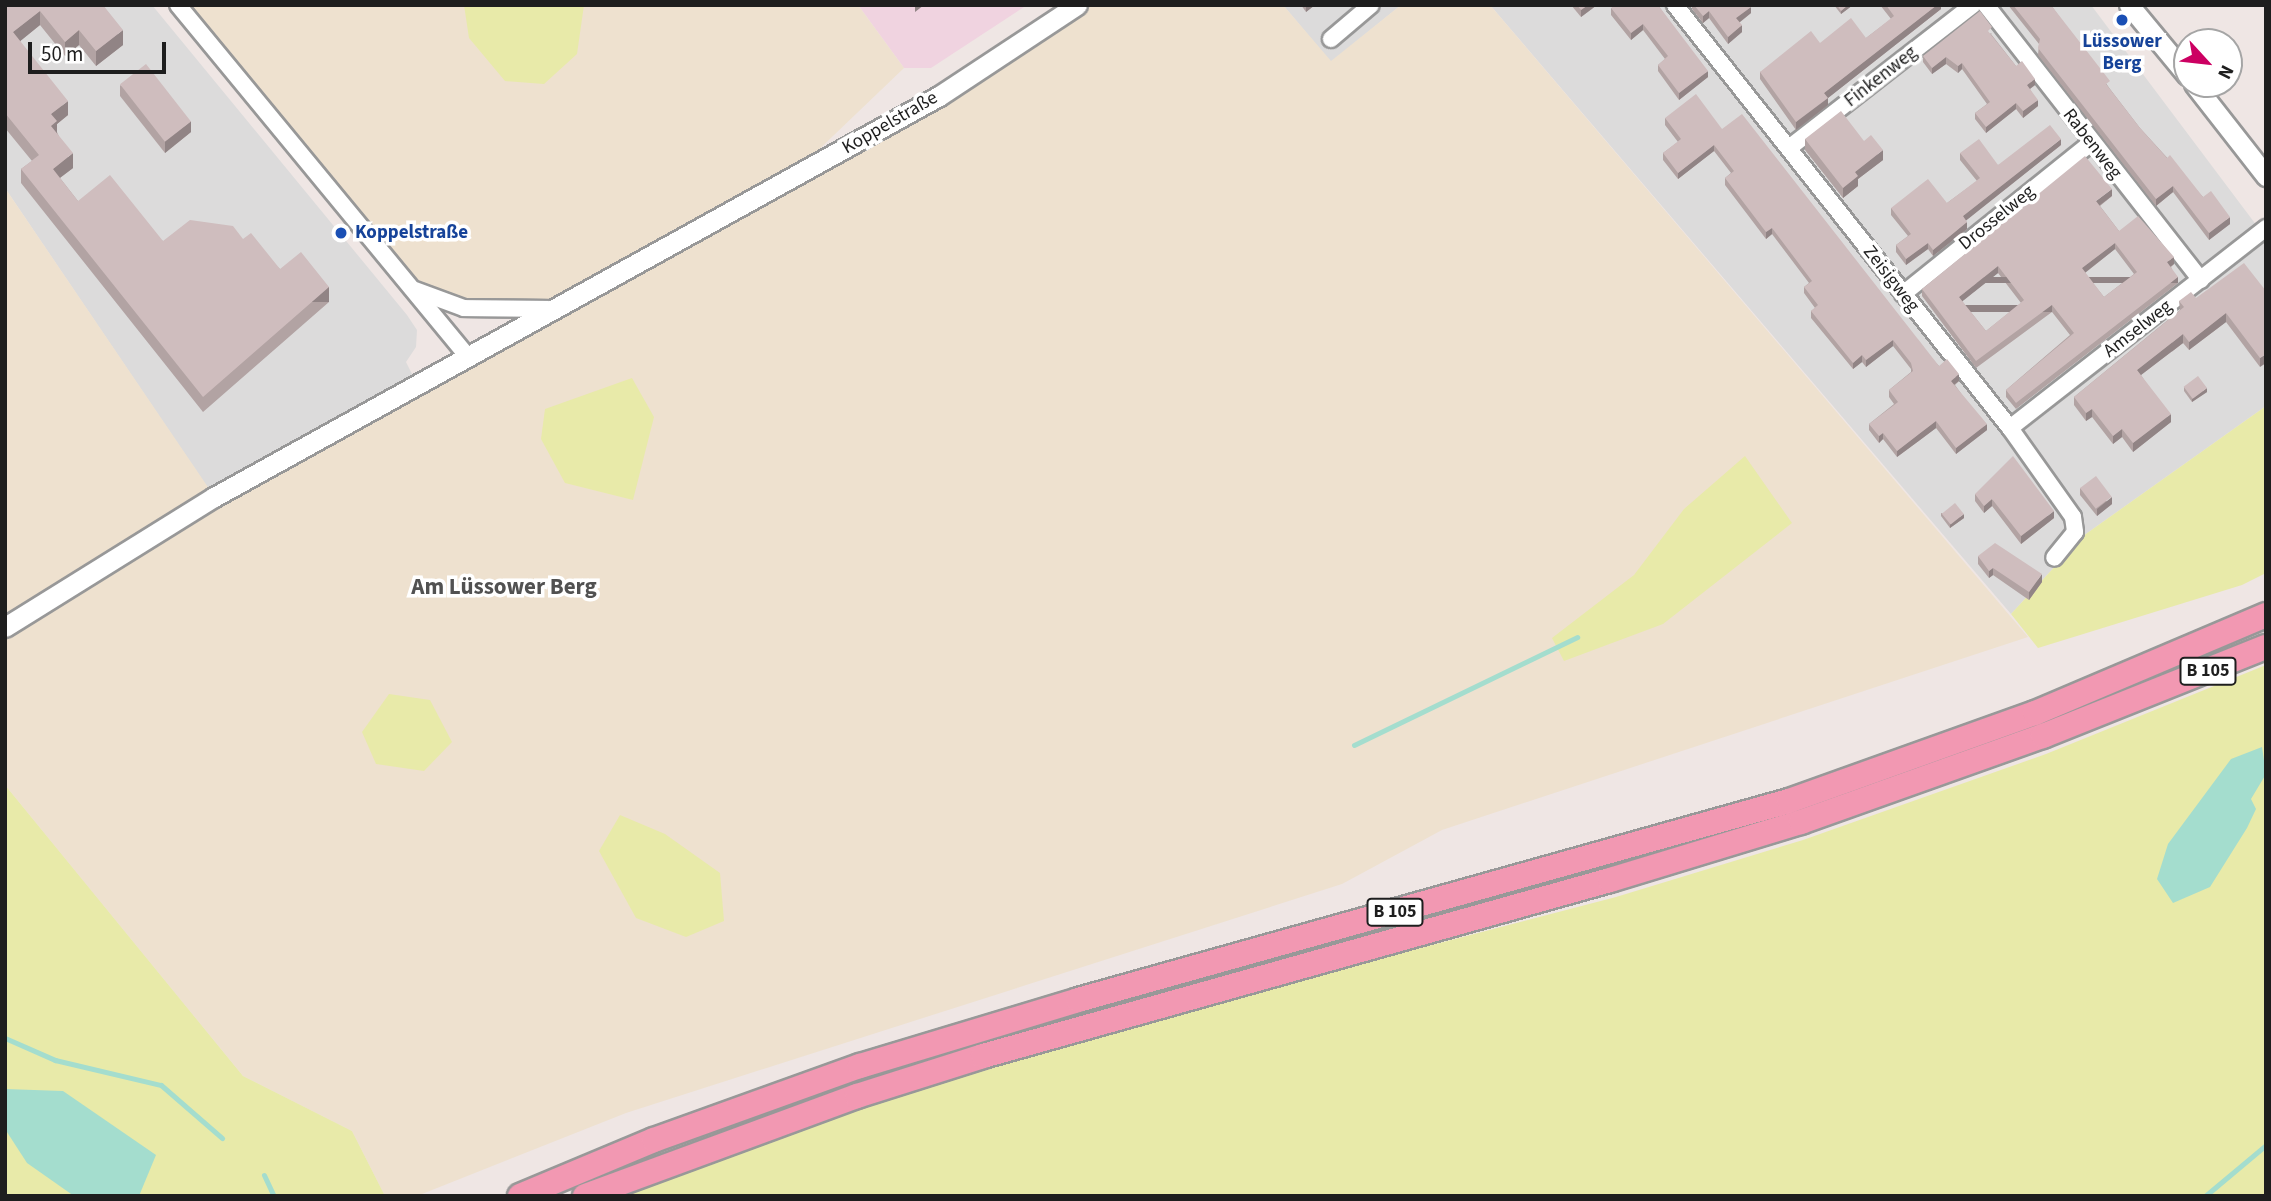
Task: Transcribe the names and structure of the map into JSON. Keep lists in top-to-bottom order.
{
  "streets": {
    "highway": ["B 105"],
    "street": [
      "Finkenweg",
      "Koppelstraße",
      "Rabenweg",
      "Drosselweg",
      "Zeisigweg",
      "Amselweg"
    ]
  },
  "crossings": [
    ["Finkenweg", "Zeisigweg"],
    ["Rabenweg", "Drosselweg"],
    ["Rabenweg", "Amselweg"],
    ["Drosselweg", "Zeisigweg"],
    ["Zeisigweg", "Amselweg"]
  ],
  "districts": ["Am Lüssower Berg"],
  "places": ["Lüssower Berg", "Koppelstraße"],
  "scale_bar": "50 m",
  "north": "bottom right"
}
